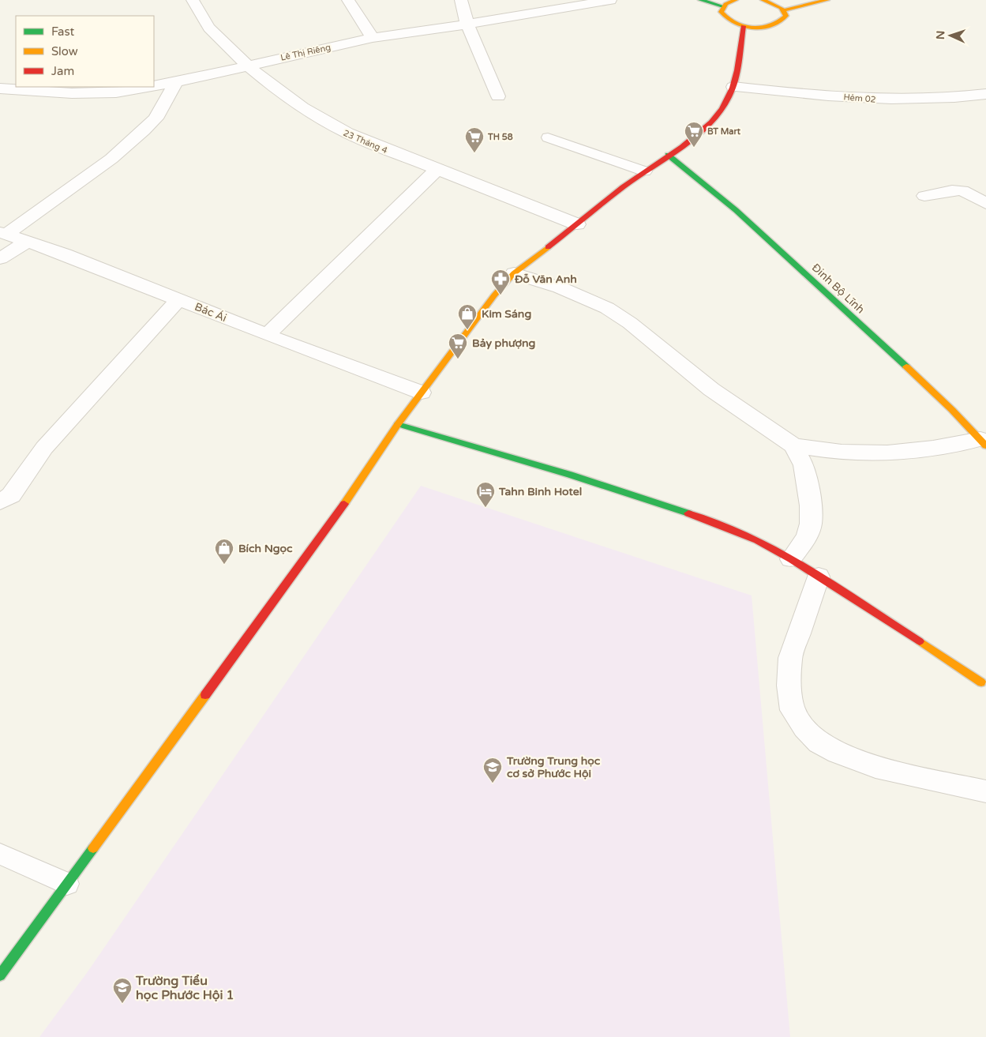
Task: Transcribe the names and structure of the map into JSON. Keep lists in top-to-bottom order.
{
  "streets": {
    "main road": ["Đinh Bộ Lĩnh"],
    "street": [
      "Lê Thị Riêng",
      "Hẻm 02",
      "23 Tháng 4",
      "Bác Ái"
    ]
  },
  "crossings": [
    ["Lê Thị Riêng", "23 Tháng 4"]
  ],
  "places": {
    "supermarket": ["BT Mart", "TH 58", "Bảy phượng"],
    "pharmacy": ["Đỗ Văn Anh"],
    "shop": ["Kim Sáng", "Bích Ngọc"],
    "hotel": ["Tahn Binh Hotel"],
    "school or university": ["Trường Trung học cơ sở Phước Hội", "Trường Tiểu học Phước Hội 1"]
  },
  "legend": ["Fast", "Slow", "Jam"],
  "north": "left"
}
